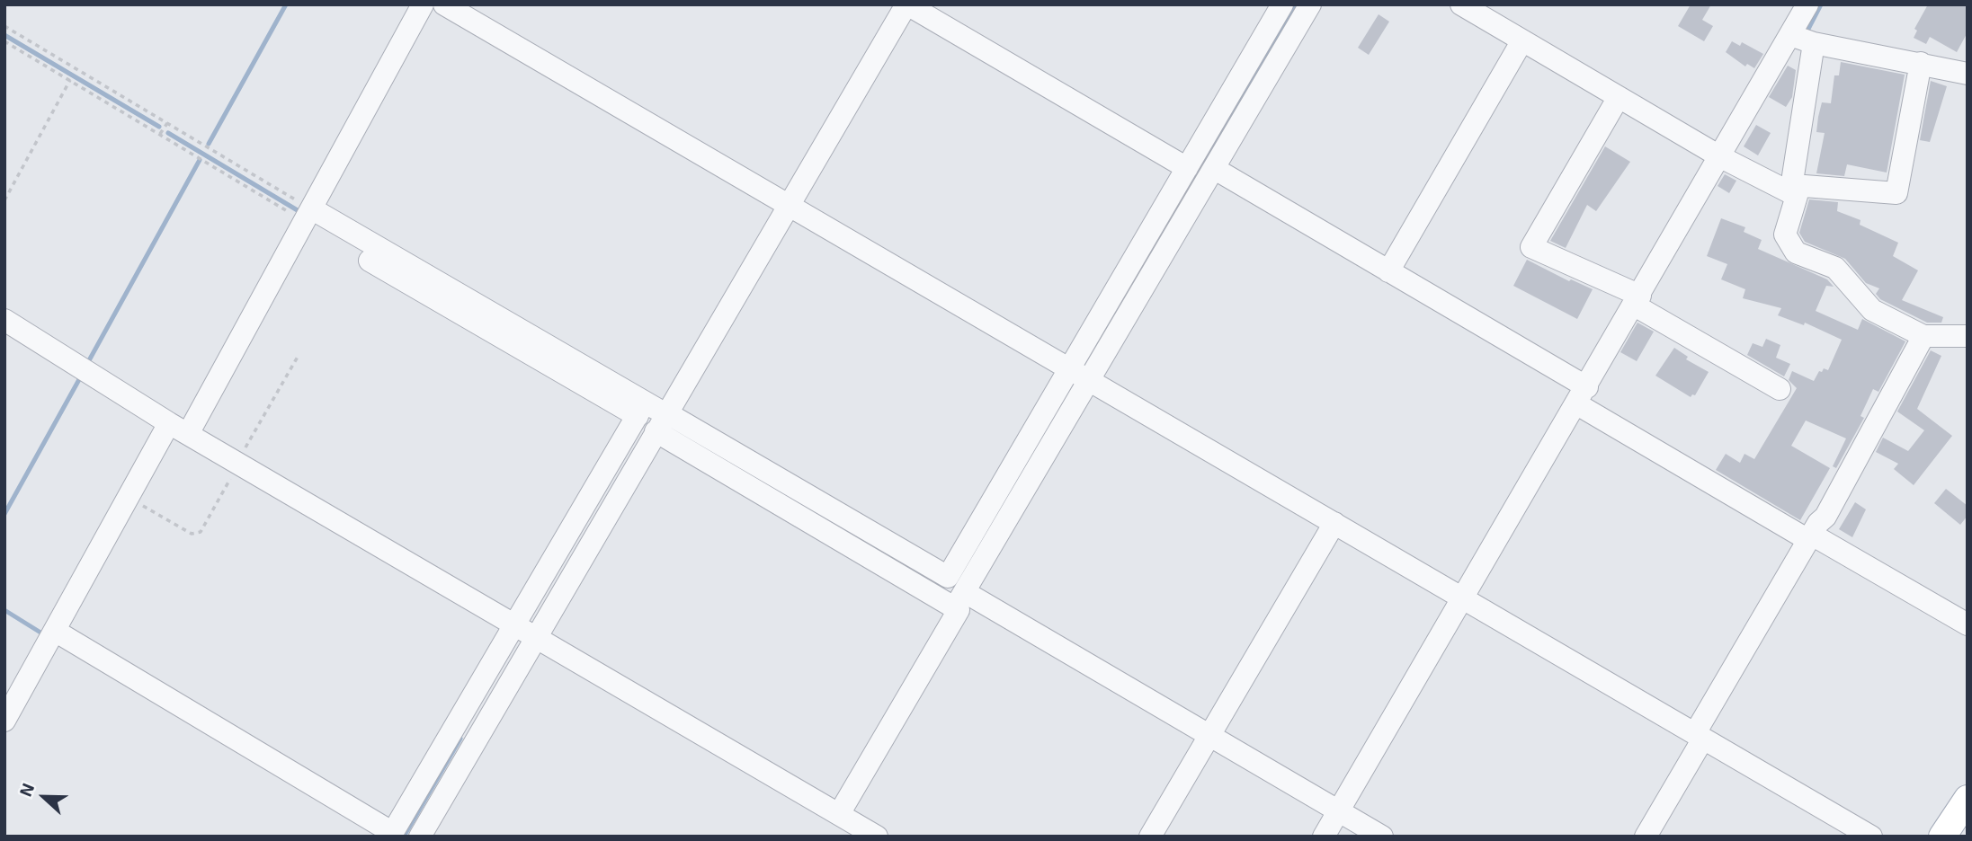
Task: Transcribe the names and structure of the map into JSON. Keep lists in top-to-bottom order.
{
  "north": "left"
}
